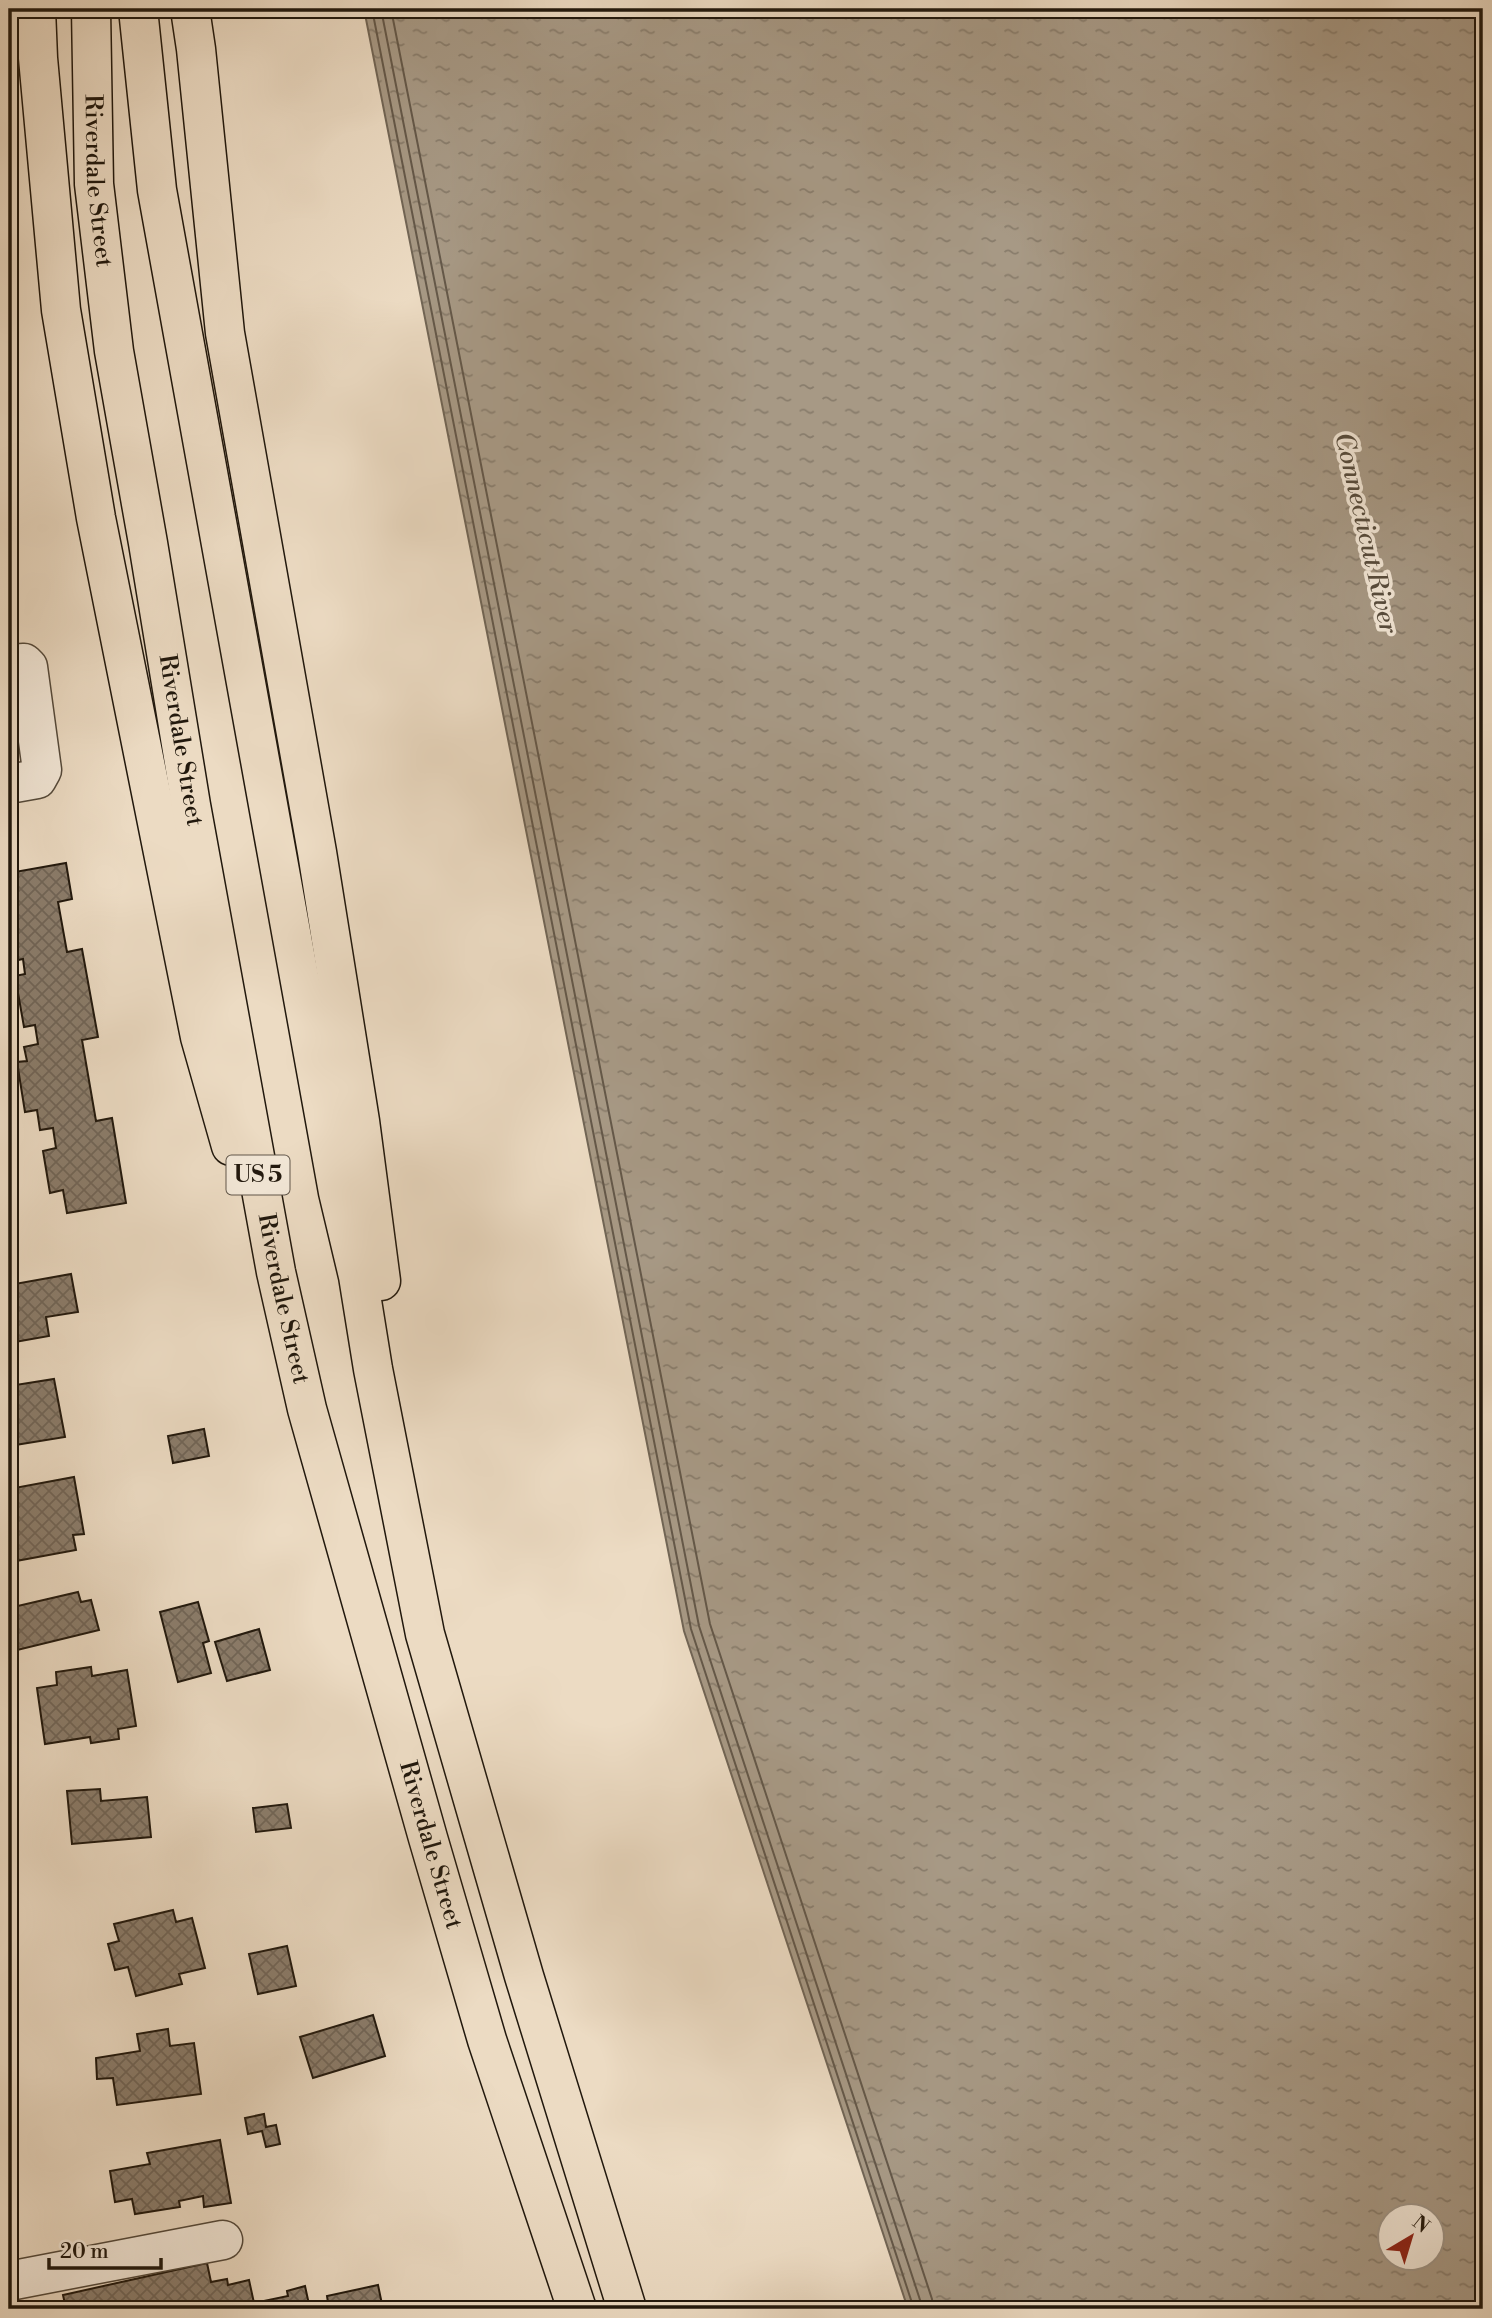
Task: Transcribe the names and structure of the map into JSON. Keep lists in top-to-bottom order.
{
  "streets": {
    "highway": ["Riverdale Street", "US 5"]
  },
  "water": ["Connecticut River"],
  "scale_bar": "20 m",
  "north": "top right"
}
